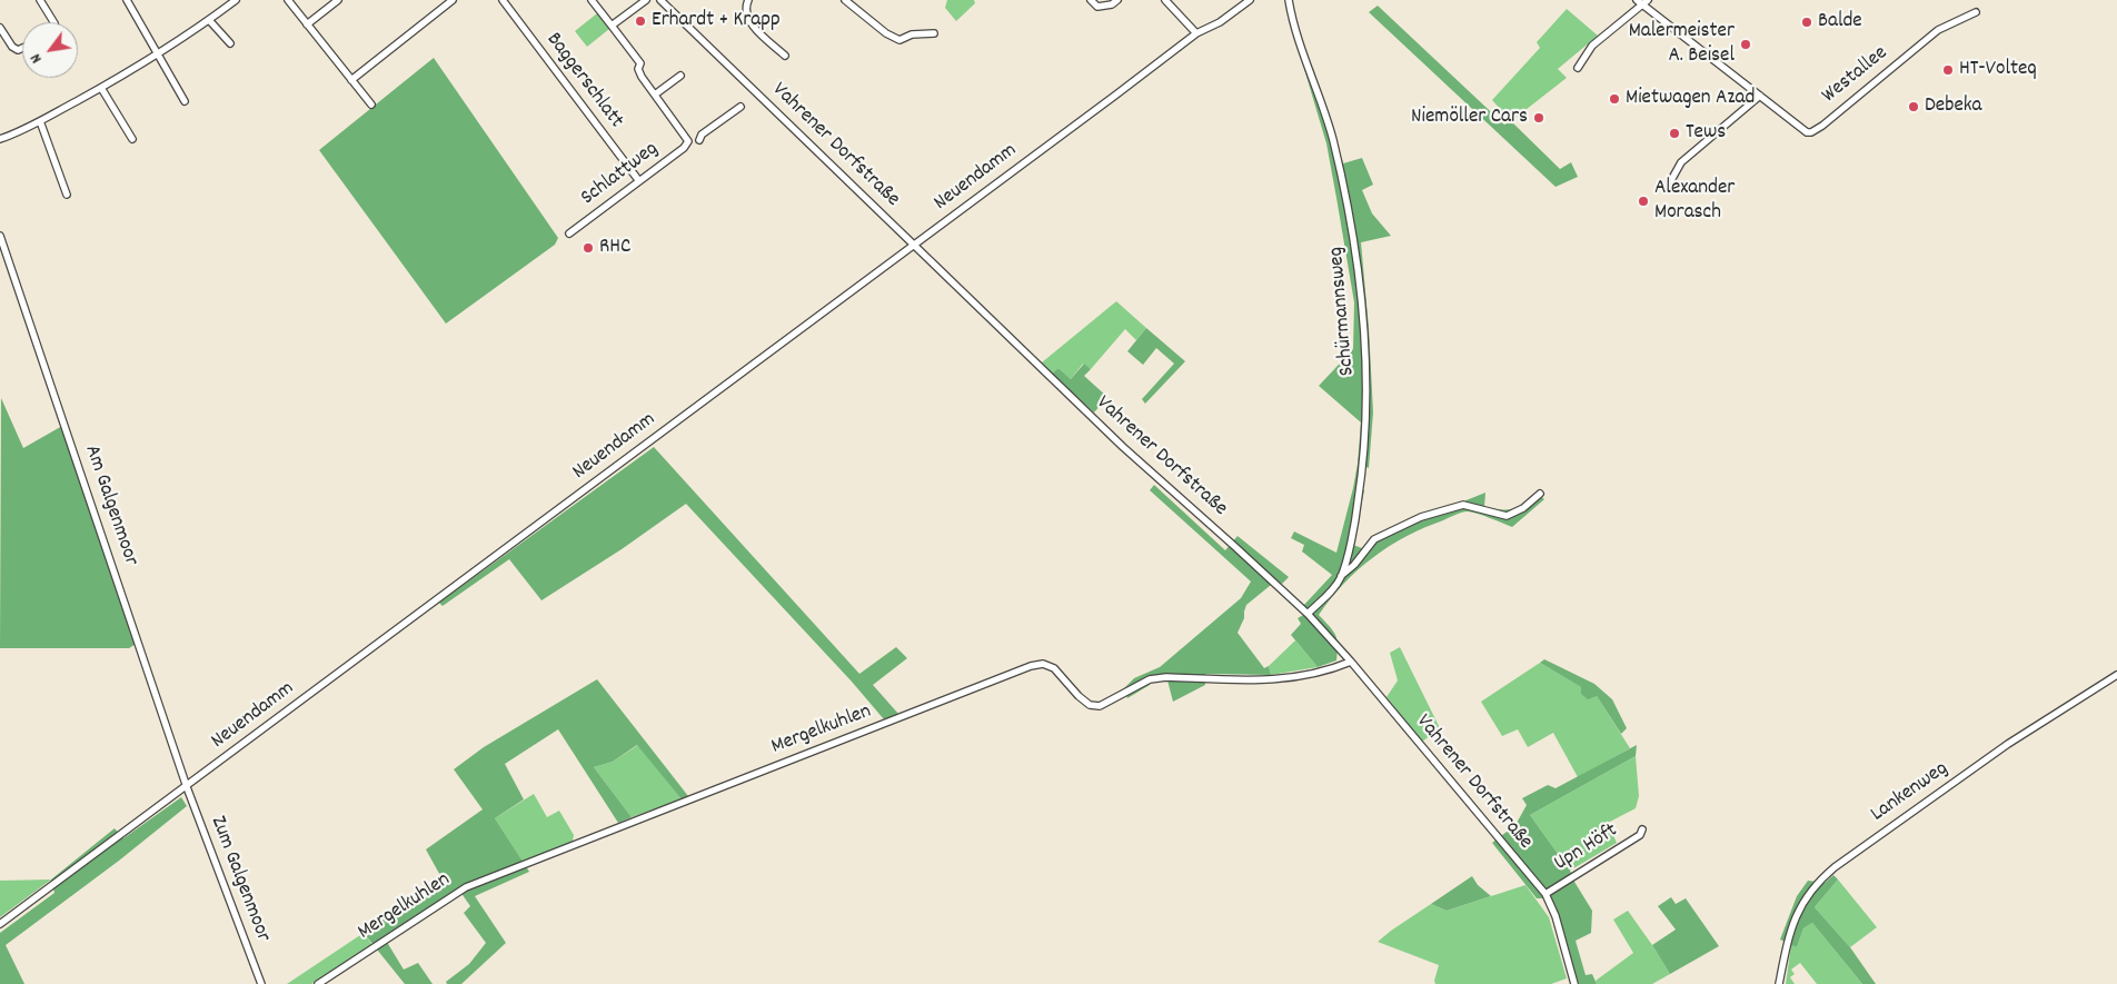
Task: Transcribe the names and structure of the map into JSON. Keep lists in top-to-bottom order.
{
  "streets": {
    "street": [
      "Westallee",
      "Baggerschlatt",
      "Vahrener Dorfstraße",
      "Schlattweg",
      "Neuendamm",
      "Schürmannsweg",
      "Am Galgenmoor",
      "Mergelkuhlen",
      "Lankenweg",
      "Upn Höft",
      "Zum Galgenmoor"
    ]
  },
  "crossings": [
    ["Baggerschlatt", "Schlattweg"],
    ["Vahrener Dorfstraße", "Neuendamm"],
    ["Vahrener Dorfstraße", "Schürmannsweg"],
    ["Vahrener Dorfstraße", "Mergelkuhlen"],
    ["Vahrener Dorfstraße", "Upn Höft"],
    ["Neuendamm", "Am Galgenmoor"],
    ["Neuendamm", "Zum Galgenmoor"],
    ["Am Galgenmoor", "Zum Galgenmoor"]
  ],
  "places": [
    "Erhardt + Krapp",
    "Balde",
    "Malermeister A. Beisel",
    "HT-Volteq",
    "Mietwagen Azad",
    "Debeka",
    "Niemöller Cars",
    "Tews",
    "Alexander Morasch",
    "RHC"
  ],
  "north": "bottom left"
}
